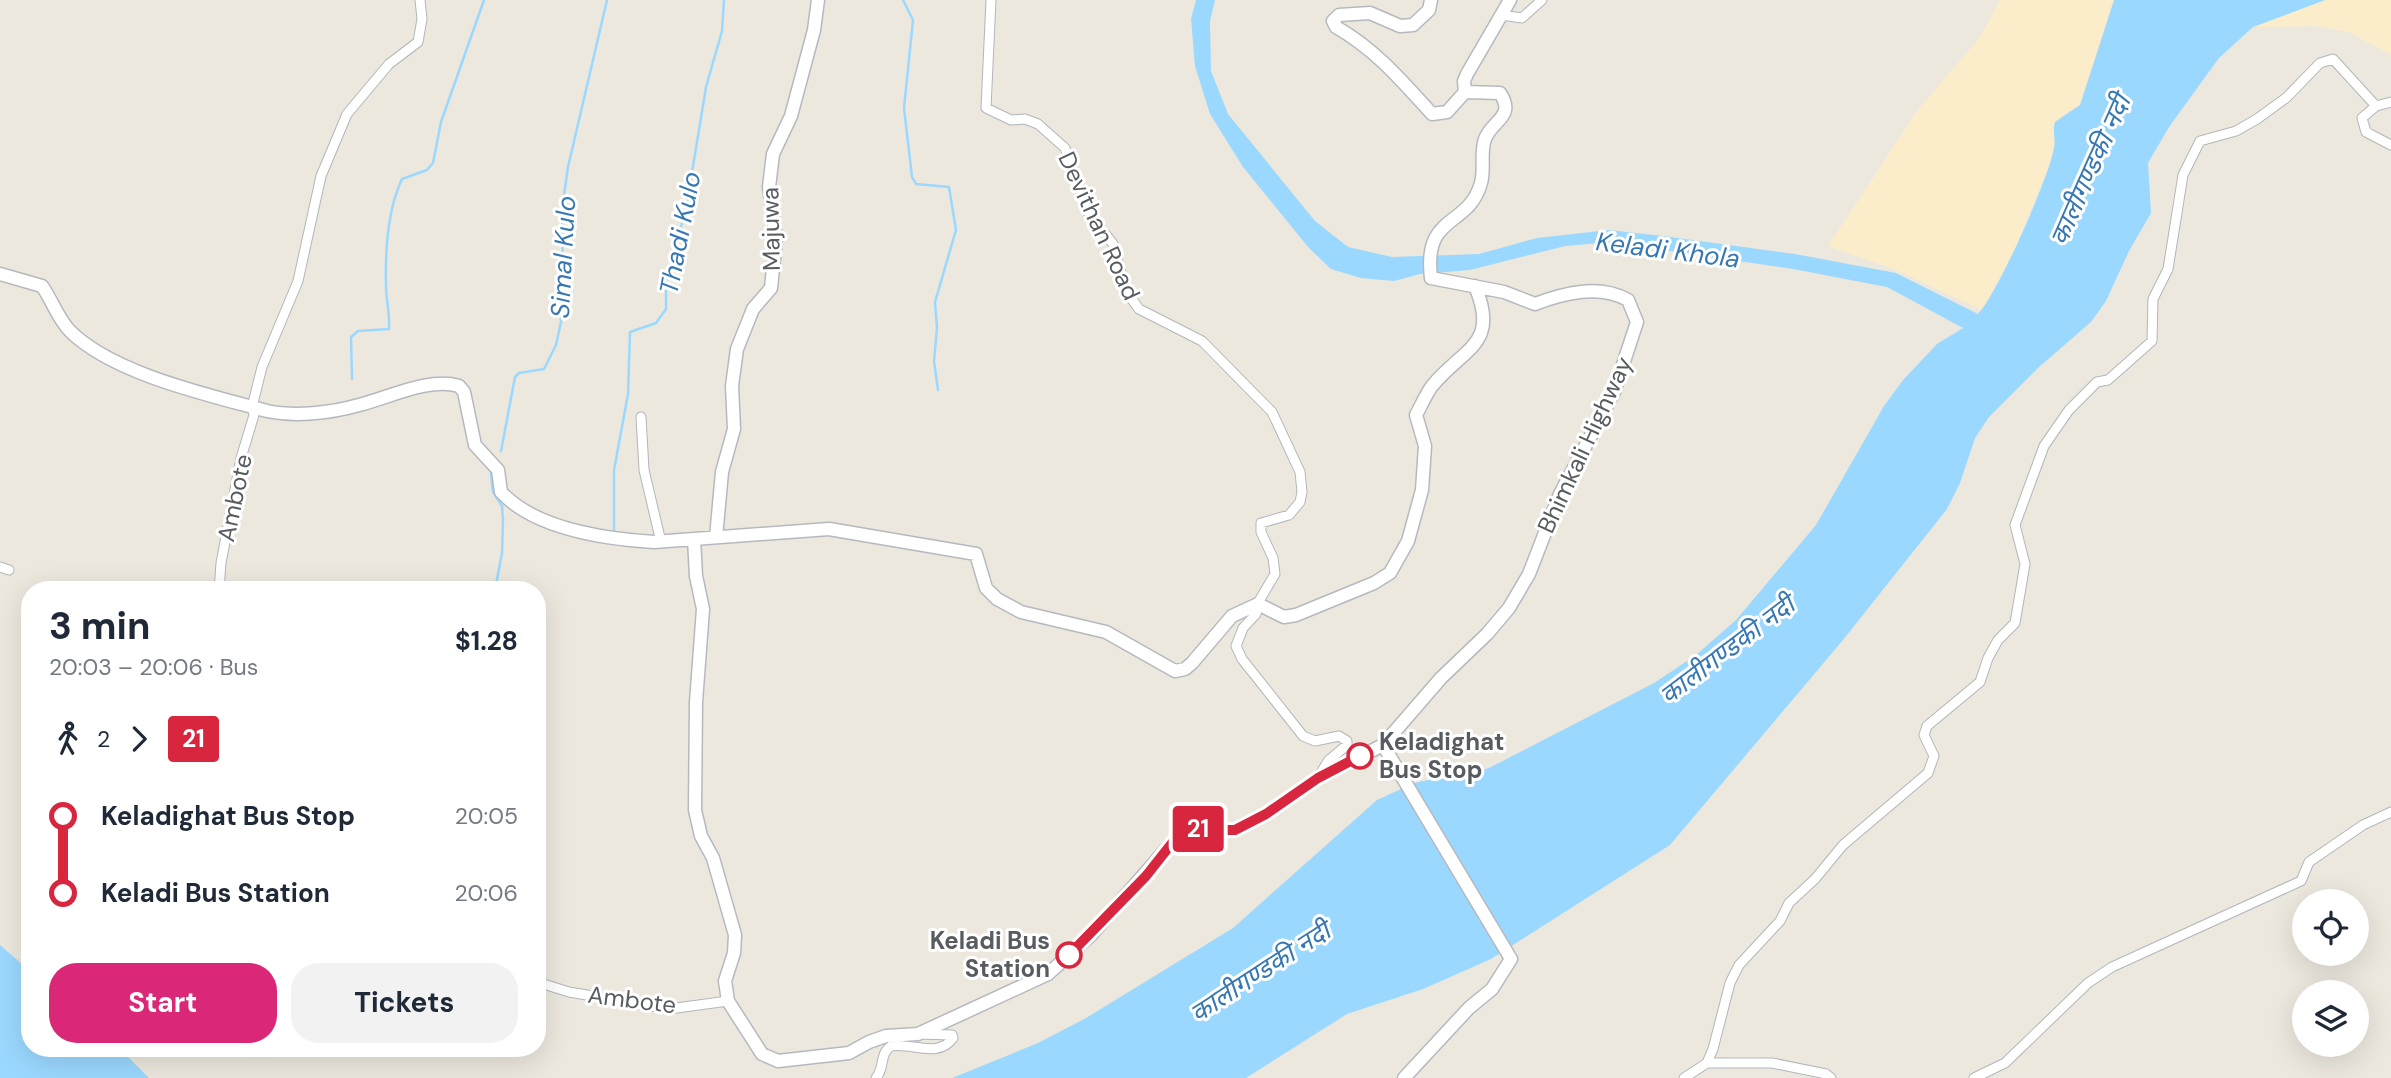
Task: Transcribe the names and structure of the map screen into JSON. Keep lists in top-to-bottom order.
{
  "streets": {
    "street": [
      "Devithan Road",
      "Majuwa",
      "Bhimkali Highway",
      "Ambote"
    ]
  },
  "water": [
    "कालीगण्डकी नदी",
    "Thadi Kulo",
    "Keladi Khola",
    "Simal Kulo"
  ],
  "places": ["Keladighat Bus Stop", "Keladi Bus Station"],
  "lines": ["bus line 21"],
  "page": {
    "on_map": "21",
    "heading": ["3 min", "20:03 – 20:06 · Bus", "$1.28"],
    "legs": ["2", "21"],
    "list": [
      {
        "name": "Keladighat Bus Stop",
        "value": "20:05"
      },
      {
        "name": "Keladi Bus Station",
        "value": "20:06"
      }
    ],
    "buttons": ["Start", "Tickets"]
  }
}
